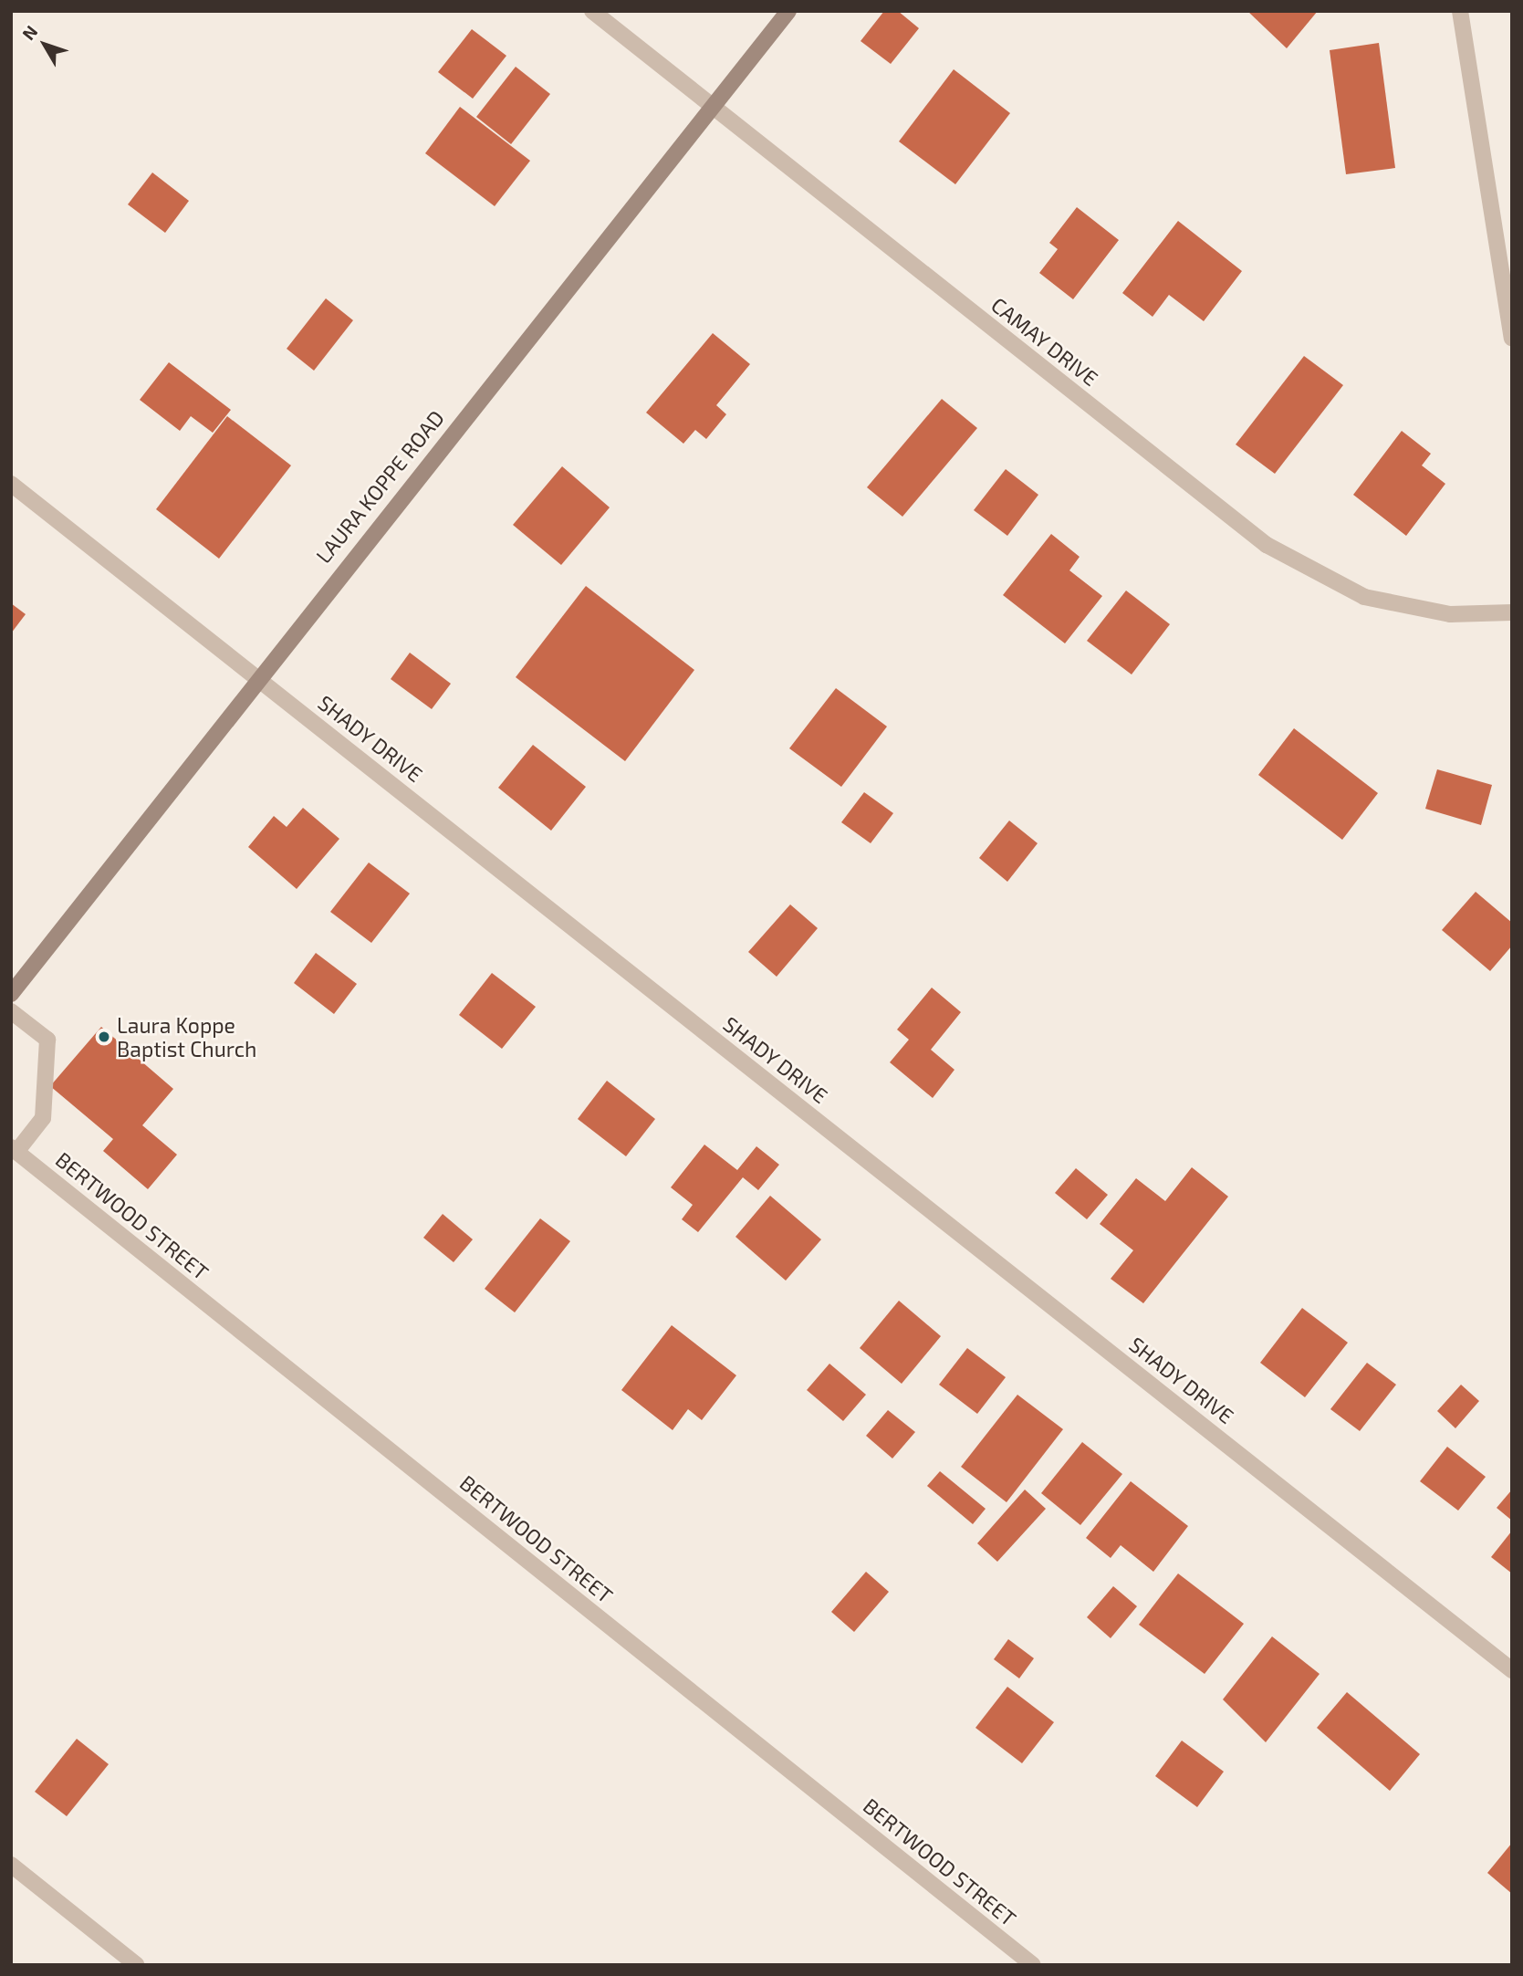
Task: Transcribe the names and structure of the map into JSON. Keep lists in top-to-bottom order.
{
  "streets": {
    "street": [
      "CAMAY DRIVE",
      "LAURA KOPPE ROAD",
      "SHADY DRIVE",
      "BERTWOOD STREET"
    ]
  },
  "crossings": [
    ["CAMAY DRIVE", "LAURA KOPPE ROAD"],
    ["LAURA KOPPE ROAD", "SHADY DRIVE"]
  ],
  "places": ["Laura Koppe Baptist Church"],
  "north": "top left"
}
